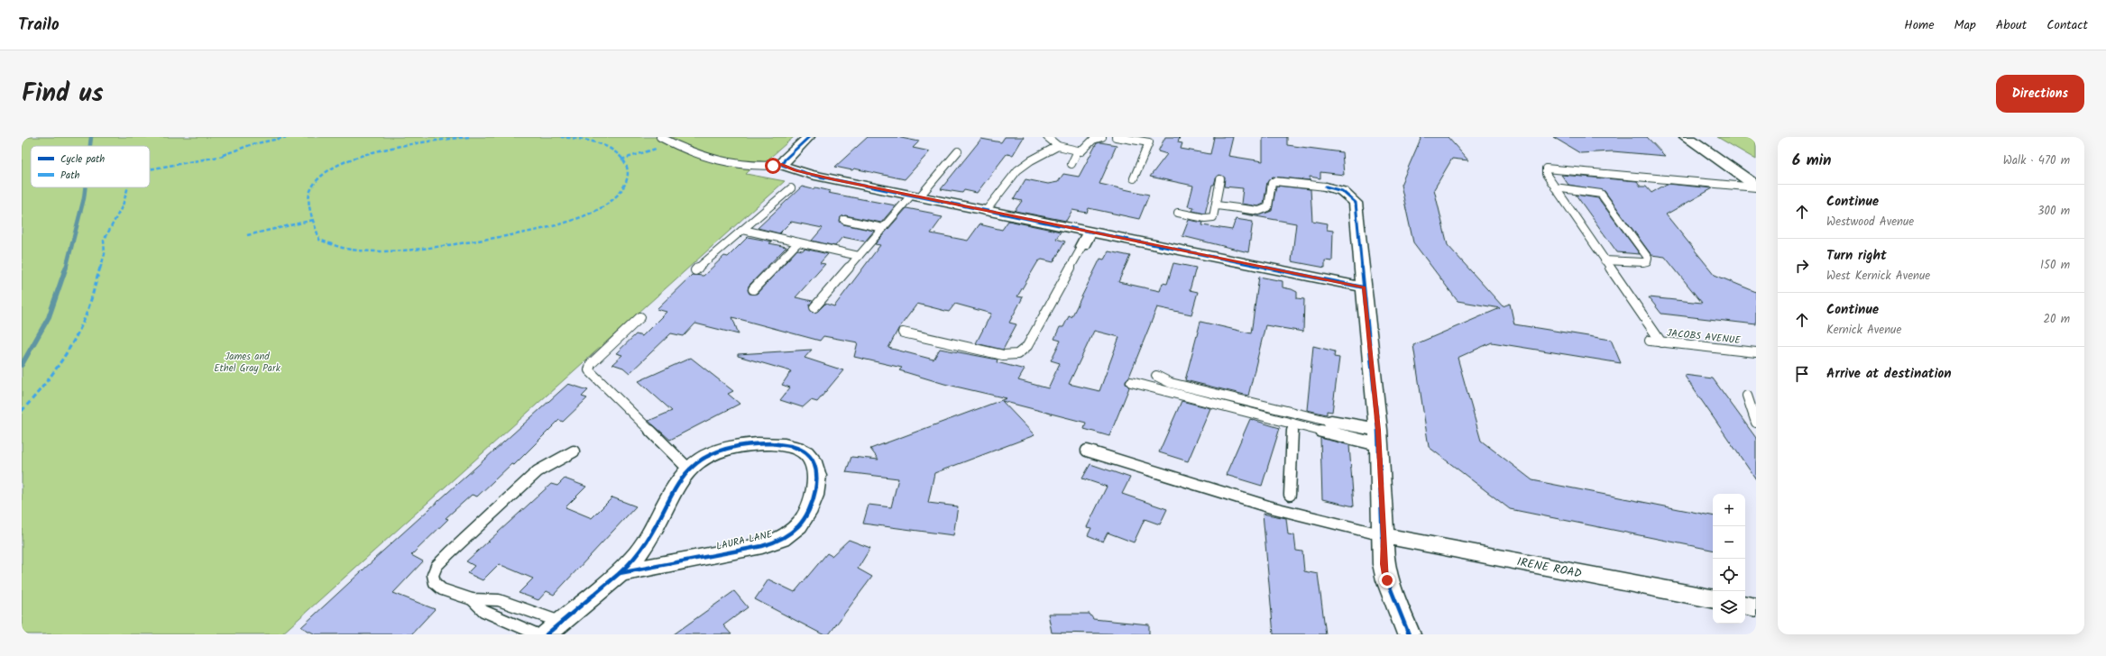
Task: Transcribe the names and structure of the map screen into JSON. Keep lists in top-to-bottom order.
{
  "streets": {
    "street": ["LAURA LANE", "IRENE ROAD"],
    "lane": ["JACOBS AVENUE"]
  },
  "parks": ["James and Ethel Gray Park"],
  "legend": ["Cycle path", "Path"],
  "page": {
    "header": "Trailo",
    "nav": [
      "Home",
      "Map",
      "About",
      "Contact"
    ],
    "title": "Find us",
    "buttons": "Directions",
    "heading": ["6 min", "Walk · 470 m"],
    "list": [
      ["Continue", "Westwood Avenue", "300 m"],
      ["Turn right", "West Kernick Avenue", "150 m"],
      ["Continue", "Kernick Avenue", "20 m"],
      "Arrive at destination"
    ],
    "map_buttons": ["+", "−"]
  }
}
